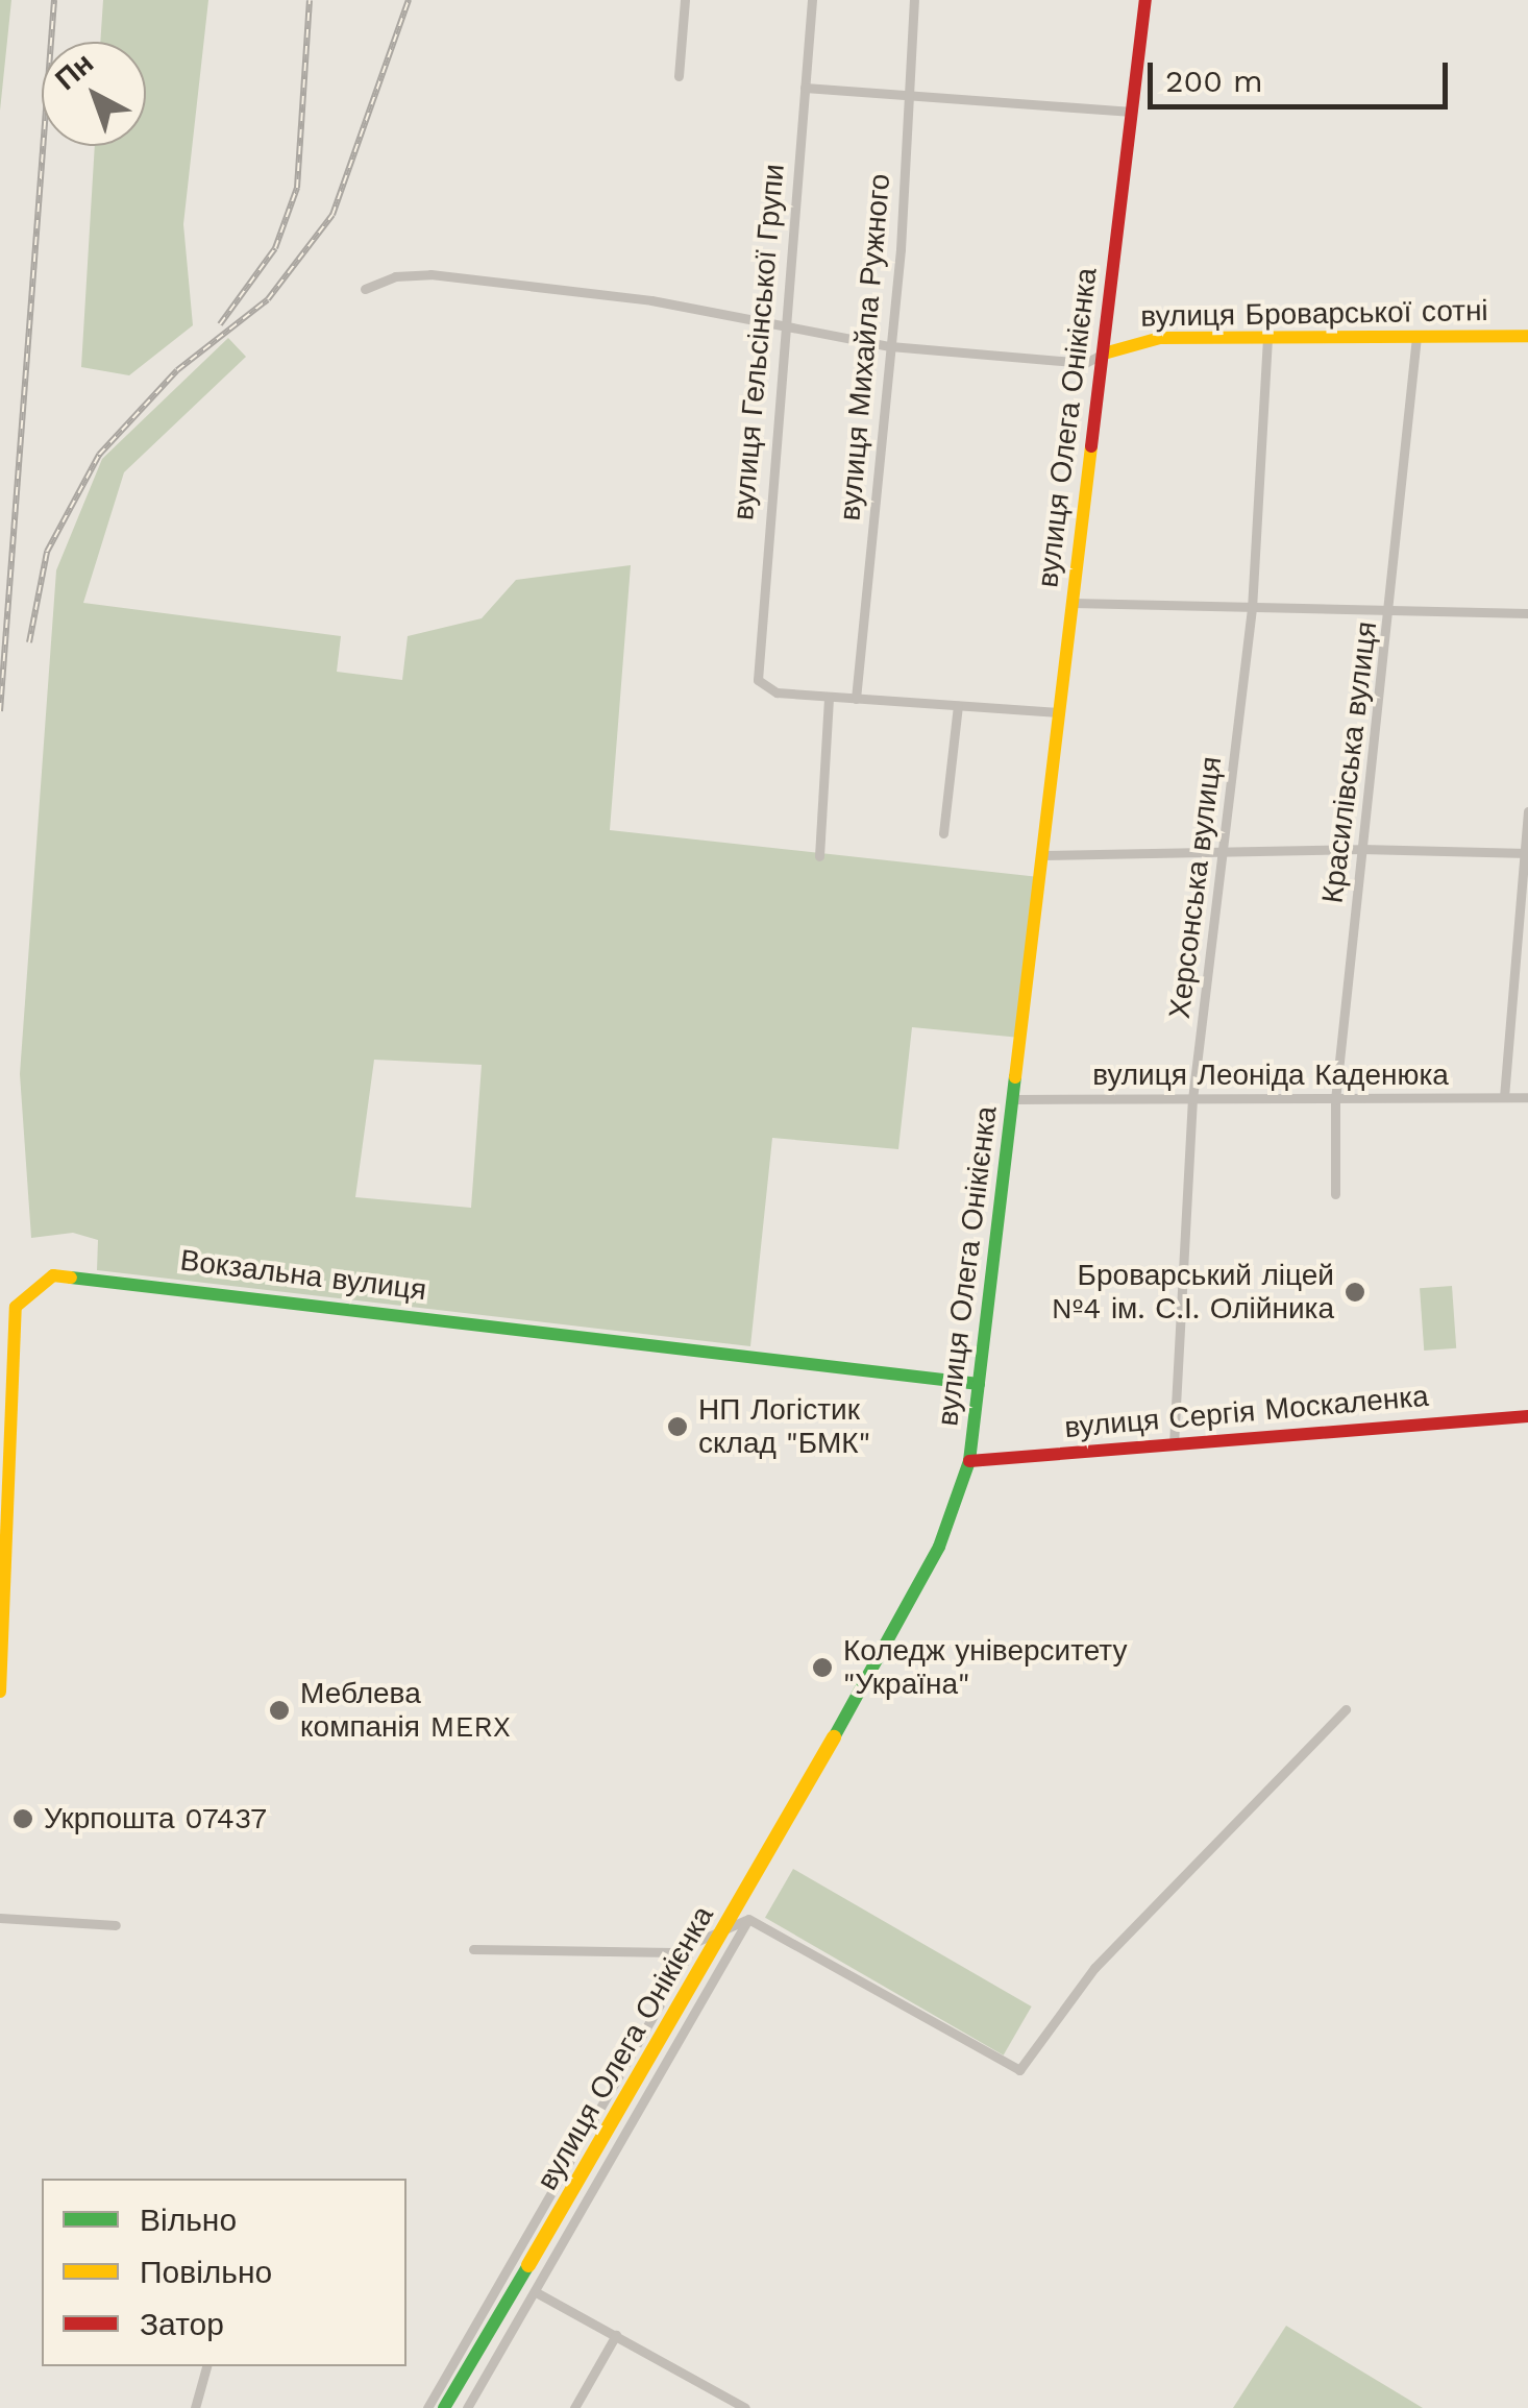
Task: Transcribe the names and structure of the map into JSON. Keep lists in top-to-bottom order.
{
  "streets": {
    "main road": [
      "вулиця Броварської сотні",
      "вулиця Олега Онікієнка",
      "Вокзальна вулиця",
      "вулиця Сергія Москаленка"
    ],
    "street": [
      "вулиця Гельсінської Групи",
      "вулиця Михайла Ружного",
      "Красилівська вулиця",
      "Херсонська вулиця",
      "вулиця Леоніда Каденюка"
    ]
  },
  "crossings": [
    ["вулиця Броварської сотні", "вулиця Олега Онікієнка"],
    ["вулиця Броварської сотні", "Красилівська вулиця"],
    ["вулиця Броварської сотні", "Херсонська вулиця"],
    ["вулиця Олега Онікієнка", "вулиця Леоніда Каденюка"],
    ["вулиця Олега Онікієнка", "Вокзальна вулиця"],
    ["вулиця Олега Онікієнка", "вулиця Сергія Москаленка"],
    ["Красилівська вулиця", "вулиця Леоніда Каденюка"],
    ["Херсонська вулиця", "вулиця Леоніда Каденюка"],
    ["Херсонська вулиця", "вулиця Сергія Москаленка"]
  ],
  "places": [
    "Броварський ліцей №4 ім. С.І. Олійника",
    "НП Логістик склад \"БМК\"",
    "Коледж університету \"Україна\"",
    "Меблева компанія MERX",
    "Укрпошта 07437"
  ],
  "legend": ["Вільно", "Повільно", "Затор"],
  "scale_bar": "200 m",
  "north": "top left"
}
